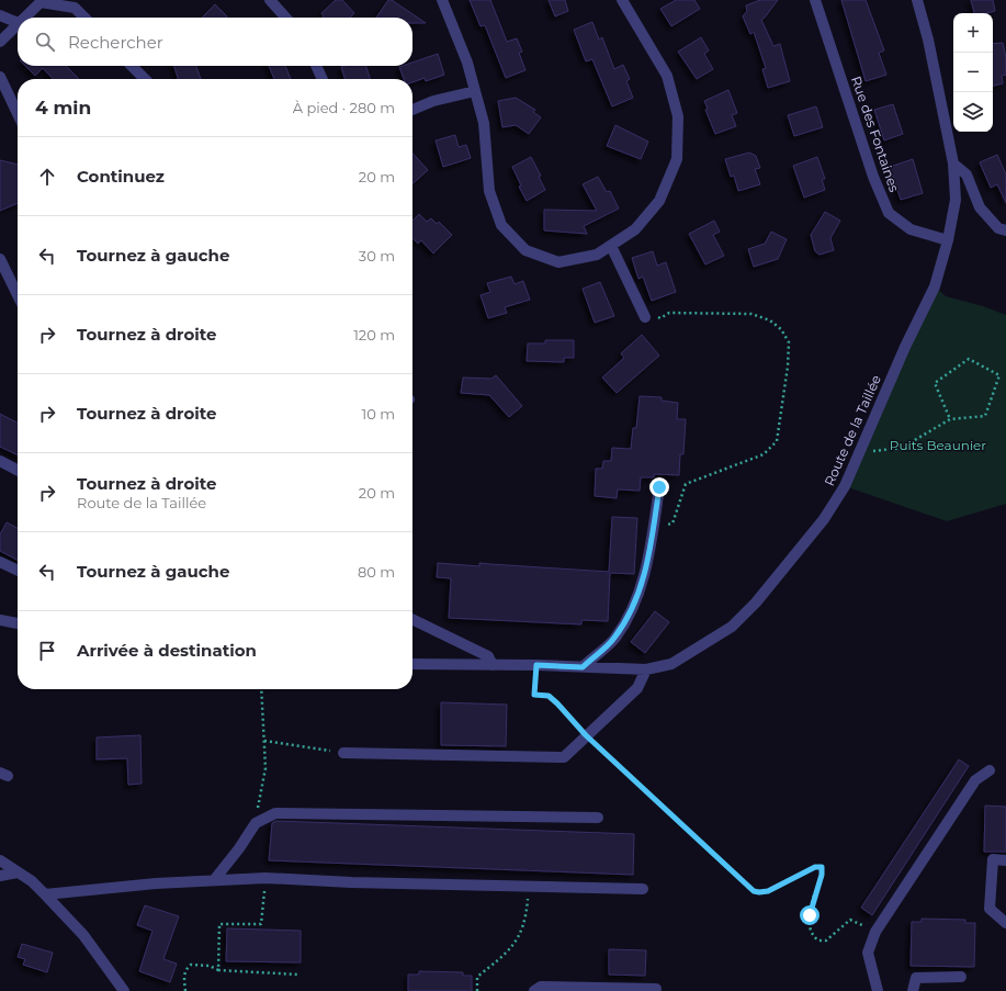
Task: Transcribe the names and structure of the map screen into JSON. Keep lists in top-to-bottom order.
{
  "streets": {
    "street": ["Rue des Fontaines", "Route de la Taillée"]
  },
  "crossings": [
    ["Rue des Fontaines", "Route de la Taillée"]
  ],
  "parks": ["Puits Beaunier"],
  "page": {
    "map_buttons": ["+", "−"],
    "search": "Rechercher",
    "heading": ["4 min", "À pied · 280 m"],
    "list": [
      ["Continuez", "20 m"],
      ["Tournez à gauche", "30 m"],
      ["Tournez à droite", "120 m"],
      ["Tournez à droite", "10 m"],
      ["Tournez à droite", "Route de la Taillée", "20 m"],
      ["Tournez à gauche", "80 m"],
      "Arrivée à destination"
    ]
  }
}
